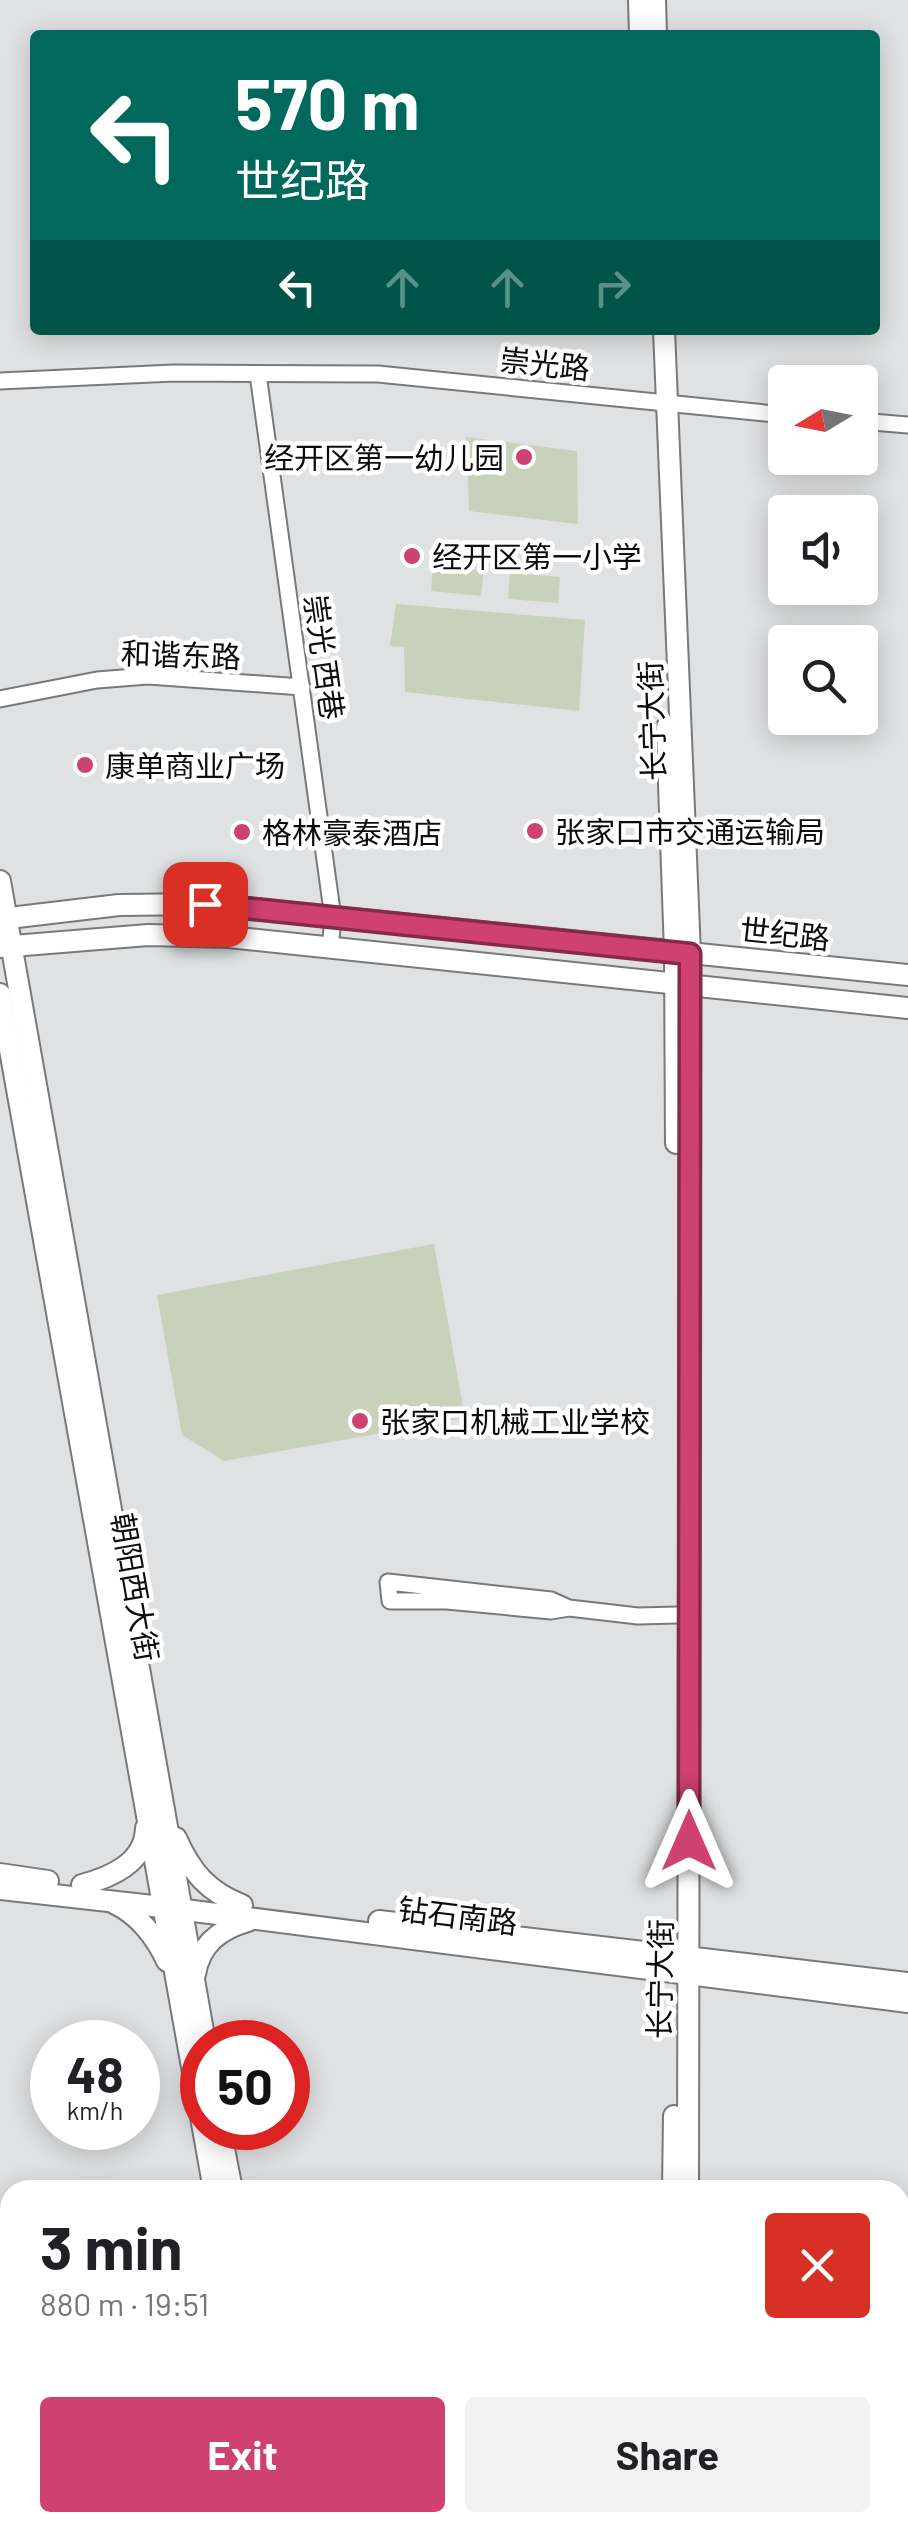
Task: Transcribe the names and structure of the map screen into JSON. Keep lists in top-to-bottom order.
{
  "streets": {
    "main road": [
      "长宁大街",
      "世纪路",
      "朝阳西大街",
      "钻石南路"
    ],
    "street": ["崇光路", "和谐东路", "崇光 西巷"]
  },
  "crossings": [
    ["崇光路", "崇光 西巷"],
    ["崇光路", "长宁大街"],
    ["和谐东路", "崇光 西巷"],
    ["崇光 西巷", "世纪路"],
    ["长宁大街", "世纪路"],
    ["长宁大街", "钻石南路"],
    ["世纪路", "朝阳西大街"],
    ["朝阳西大街", "钻石南路"]
  ],
  "places": [
    "经开区第一幼儿园",
    "经开区第一小学",
    "康单商业广场",
    "张家口市交通运输局",
    "格林豪泰酒店",
    "张家口机械工业学校"
  ],
  "north": "left",
  "page": {
    "turn": ["570 m", "世纪路"],
    "speed": "48 km/h",
    "limit": "50",
    "heading": ["3 min", "880 m · 19:51"],
    "buttons": ["Exit", "Share"]
  }
}
